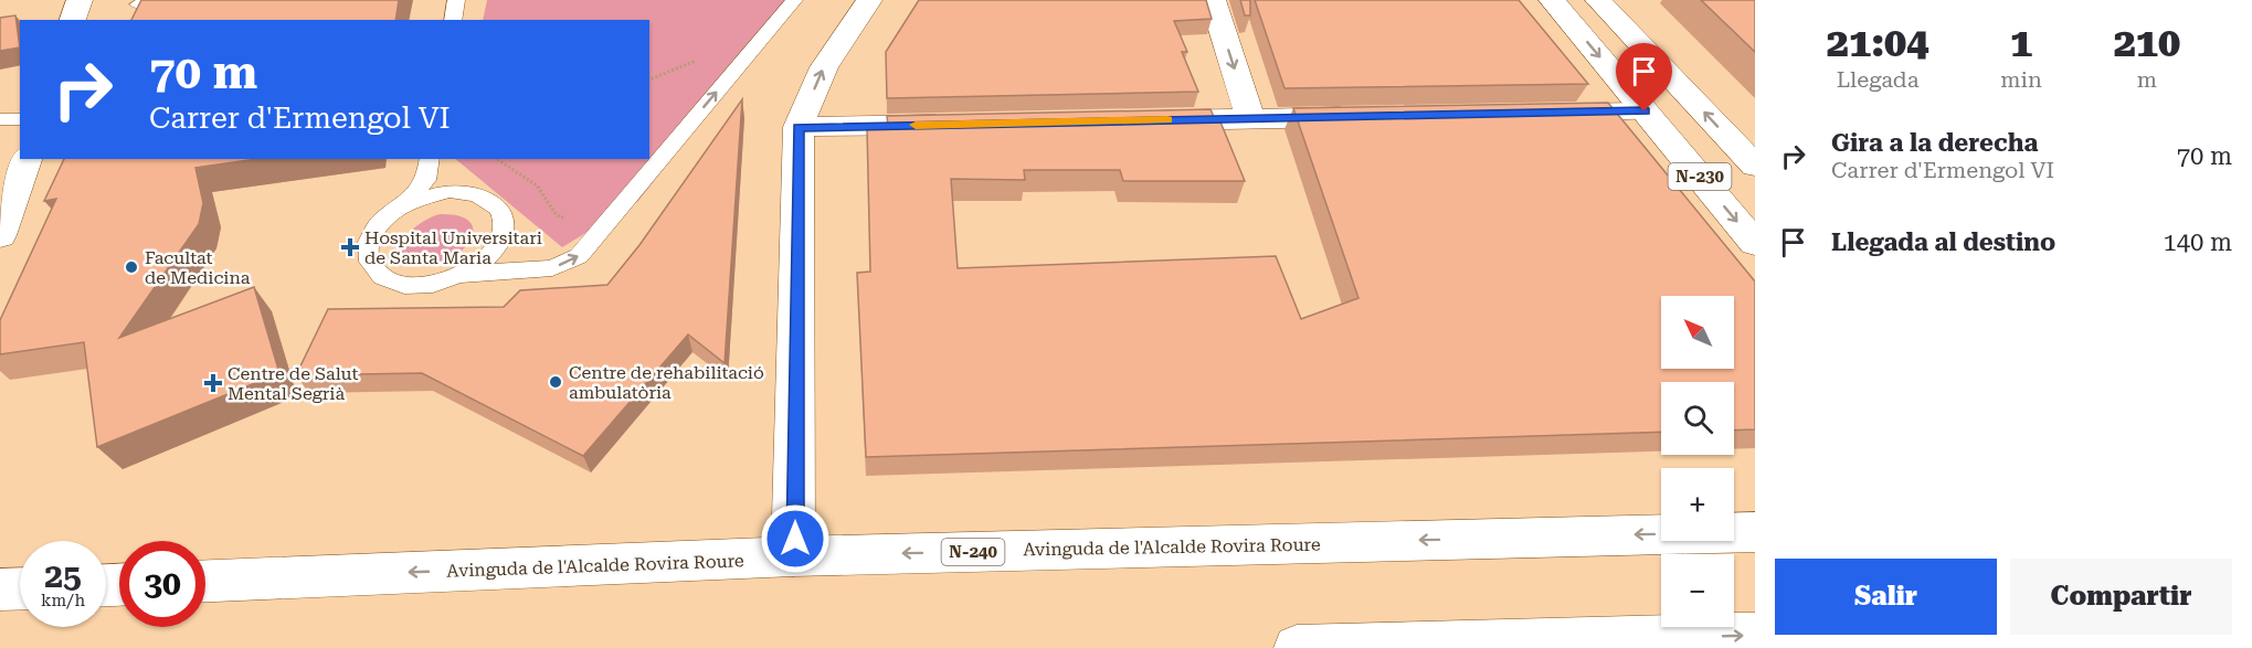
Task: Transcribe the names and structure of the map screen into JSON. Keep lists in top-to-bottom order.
{
  "streets": {
    "main road": ["N-230", "Avinguda de l'Alcalde Rovira Roure", "N-240"]
  },
  "one_way": ["Avinguda de l'Alcalde Rovira Roure"],
  "places": {
    "health": ["Hospital Universitari de Santa Maria", "Centre de Salut Mental Segrià"],
    "other": ["Facultat de Medicina", "Centre de rehabilitació ambulatòria"]
  },
  "north": "top left",
  "page": {
    "eta": [
      "21:04",
      "Llegada",
      "1",
      "min",
      "210",
      "m"
    ],
    "turn": ["70 m", "Carrer d'Ermengol VI"],
    "list": [
      {
        "name": "Gira a la derecha",
        "note": "Carrer d'Ermengol VI",
        "value": "70 m"
      },
      {
        "name": "Llegada al destino",
        "value": "140 m"
      }
    ],
    "map_buttons": ["+", "−"],
    "speed": "25 km/h",
    "limit": "30",
    "buttons": ["Salir", "Compartir"]
  }
}
